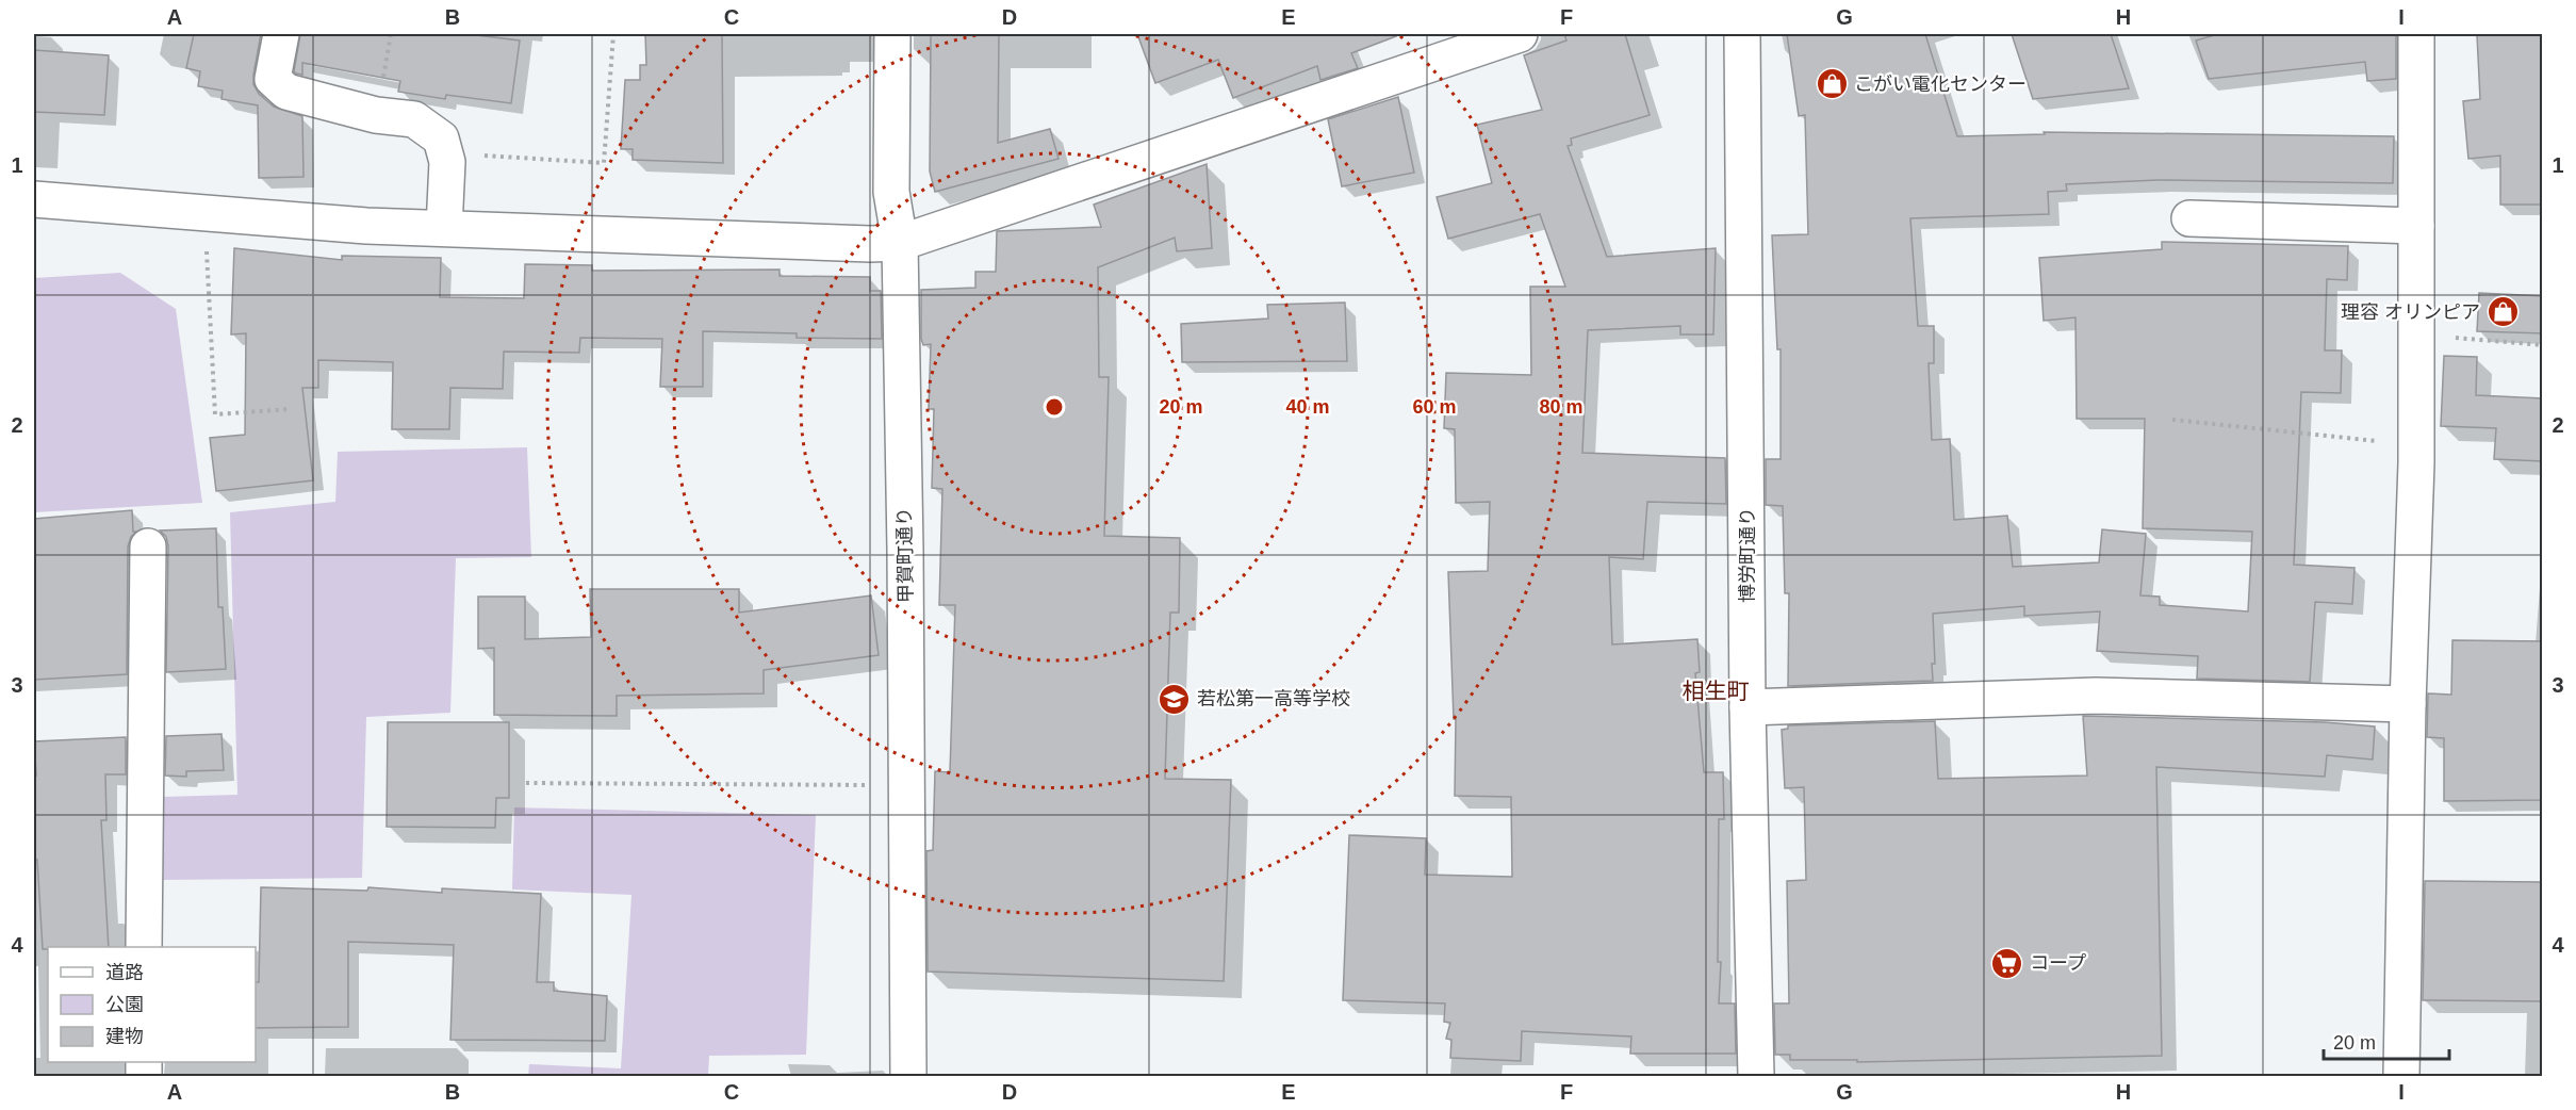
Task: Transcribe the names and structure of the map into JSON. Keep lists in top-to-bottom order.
{
  "streets": {
    "street": ["甲賀町通り", "博労町通り"]
  },
  "districts": ["相生町"],
  "places": {
    "shop": ["こがい電化センター", "理容 オリンピア"],
    "school or university": ["若松第一高等学校"],
    "supermarket": ["コープ"]
  },
  "legend": ["道路", "公園", "建物"],
  "scale_bar": "20 m",
  "grid": {
    "columns": [
      "A",
      "B",
      "C",
      "D",
      "E",
      "F",
      "G",
      "H",
      "I"
    ],
    "rows": [
      "1",
      "2",
      "3",
      "4"
    ]
  },
  "rings": [
    "20 m",
    "40 m",
    "60 m",
    "80 m"
  ]
}
